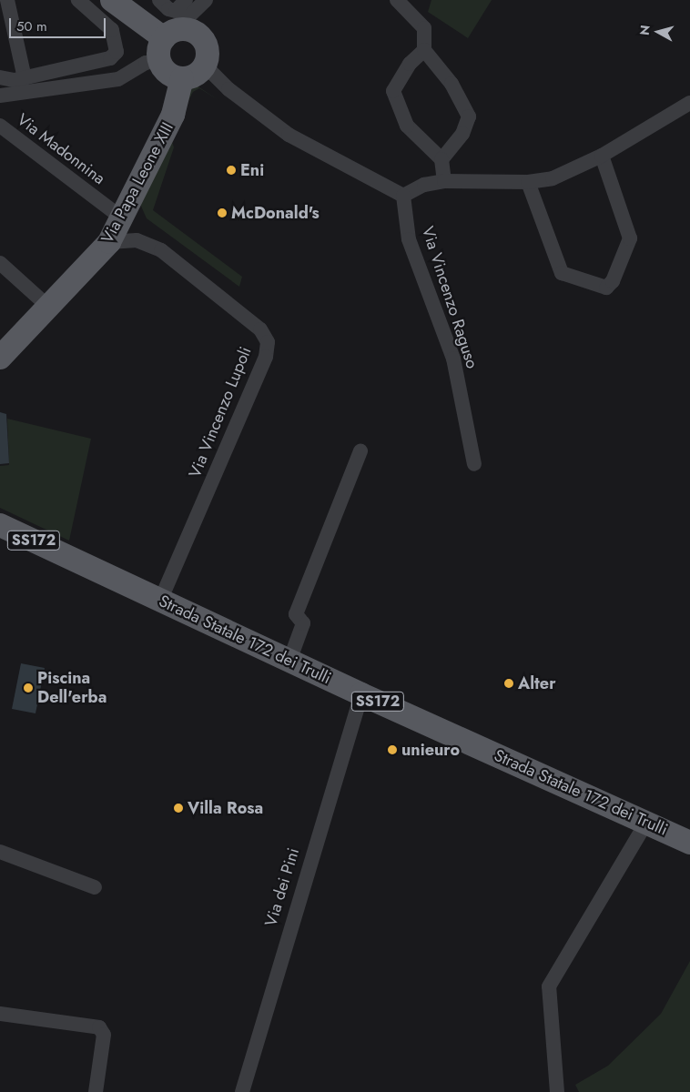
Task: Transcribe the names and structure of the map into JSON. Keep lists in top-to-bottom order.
{
  "streets": {
    "main road": ["Via Papa Leone XIII", "SS172", "Strada Statale 172 dei Trulli"],
    "street": [
      "Via Madonnina",
      "Via Vincenzo Raguso",
      "Via Vincenzo Lupoli",
      "Via dei Pini"
    ]
  },
  "crossings": [
    ["Via Madonnina", "Via Papa Leone XIII"],
    ["Via Papa Leone XIII", "Via Vincenzo Lupoli"],
    ["Via Vincenzo Lupoli", "Strada Statale 172 dei Trulli"],
    ["Strada Statale 172 dei Trulli", "Via dei Pini"]
  ],
  "places": [
    "Eni",
    "McDonald's",
    "Alter",
    "Piscina Dell'erba",
    "unieuro",
    "Villa Rosa"
  ],
  "scale_bar": "50 m",
  "north": "left"
}
